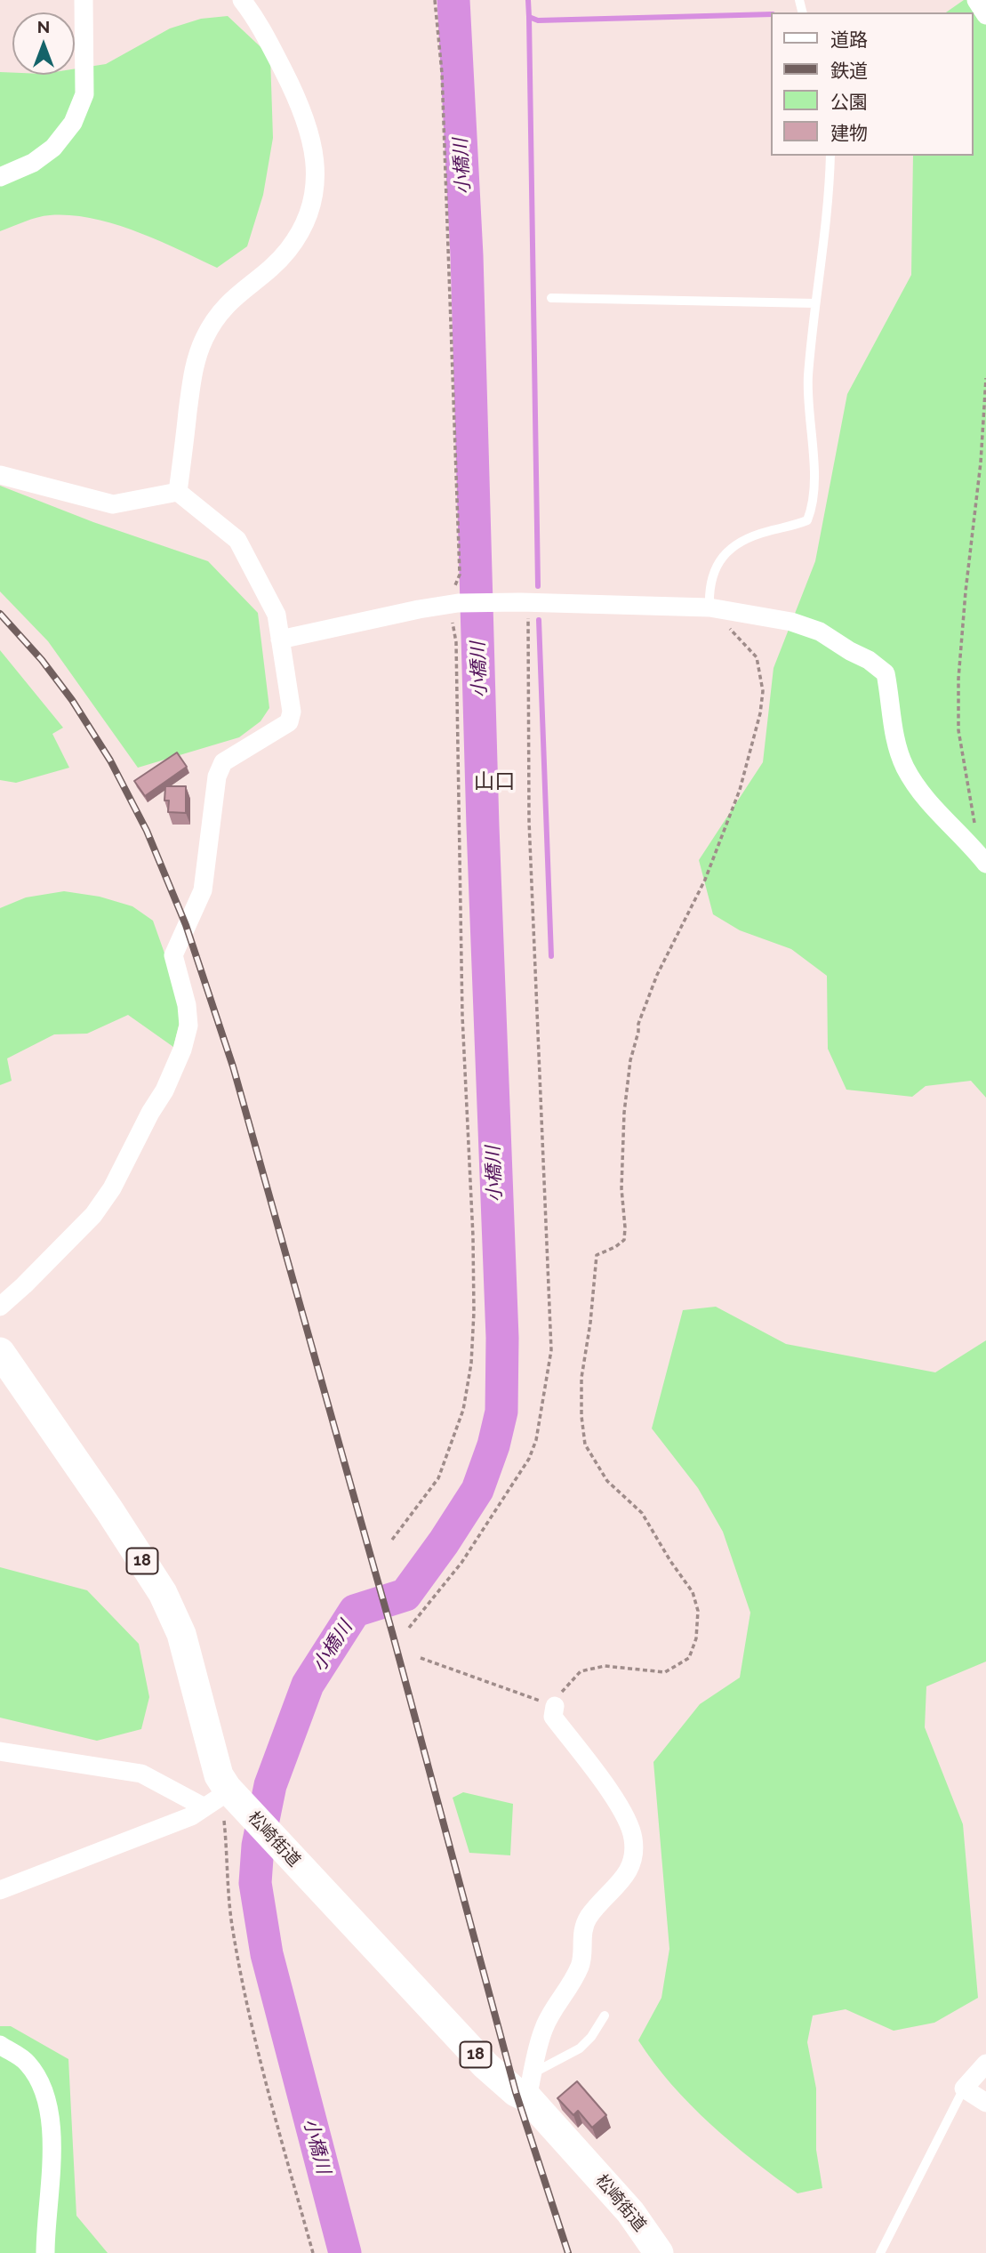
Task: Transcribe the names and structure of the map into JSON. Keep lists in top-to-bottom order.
{
  "streets": {
    "main road": ["18", "松崎街道"]
  },
  "districts": ["山口"],
  "water": ["小橋川"],
  "legend": [
    "道路",
    "鉄道",
    "公園",
    "建物"
  ],
  "north": "top"
}
